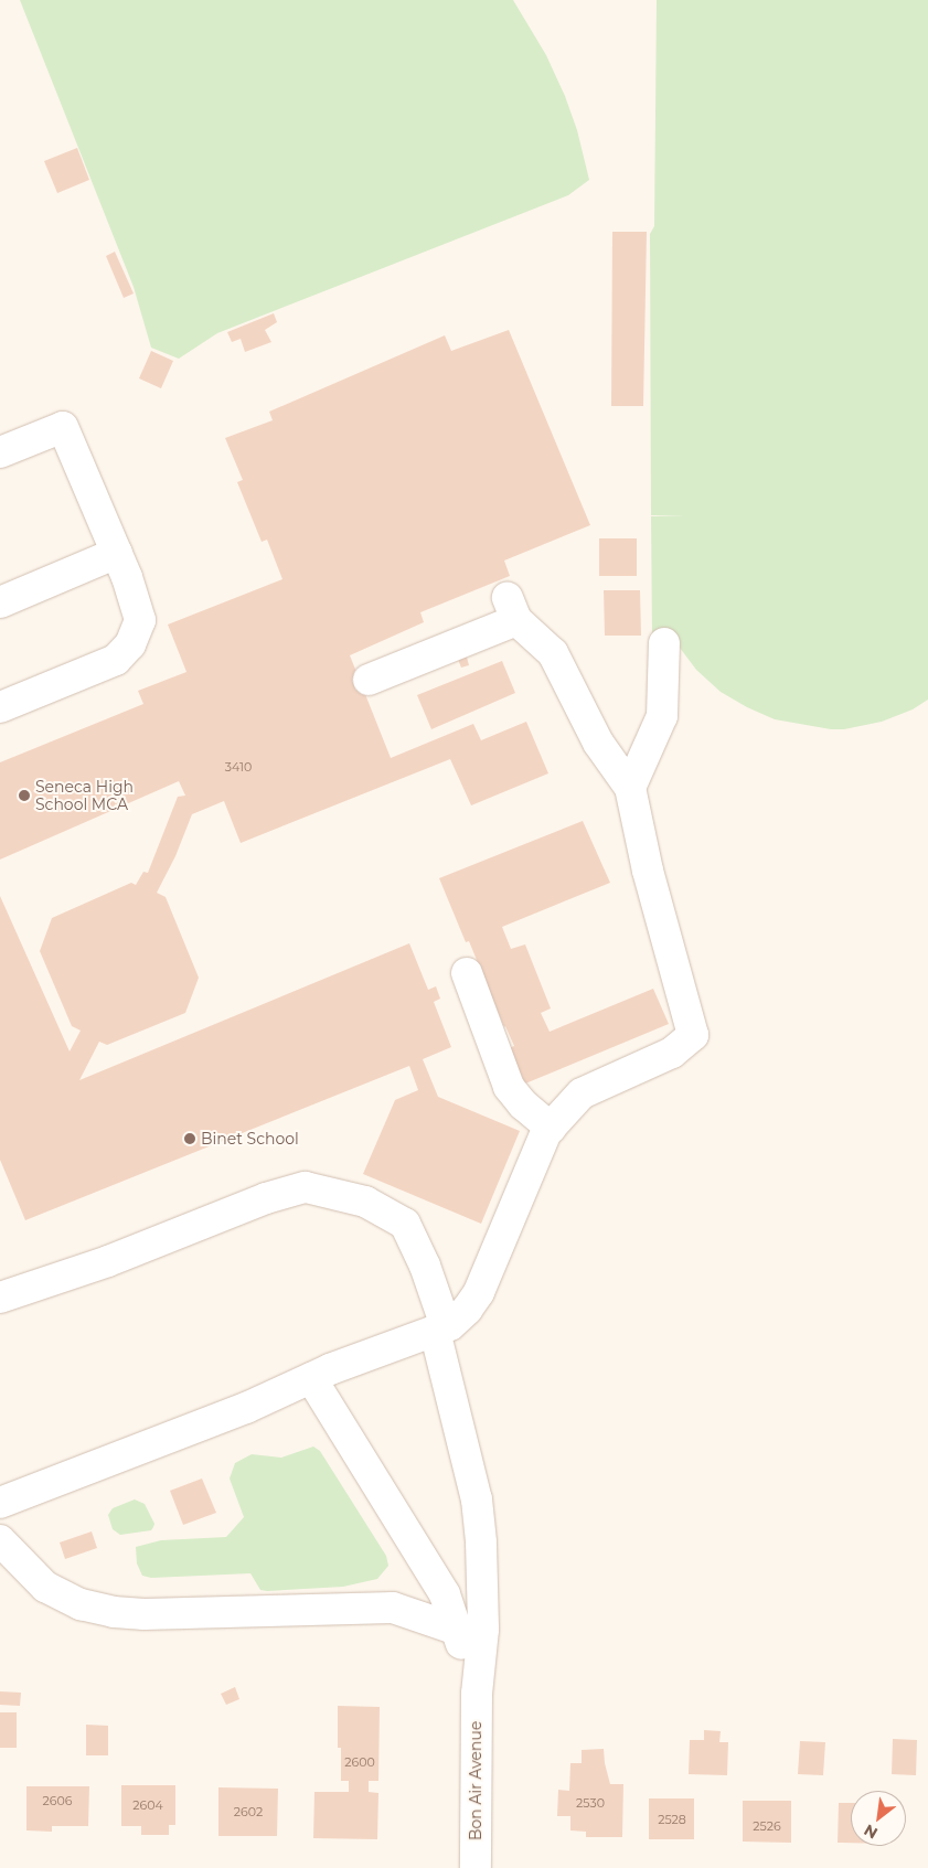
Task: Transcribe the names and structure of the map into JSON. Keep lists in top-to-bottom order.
{
  "streets": {
    "street": ["Bon Air Avenue"]
  },
  "places": ["Seneca High School MCA", "Binet School"],
  "house_numbers": [
    "3410",
    "2600",
    "2606",
    "2530",
    "2604",
    "2602",
    "2528",
    "2526"
  ],
  "north": "bottom left"
}
